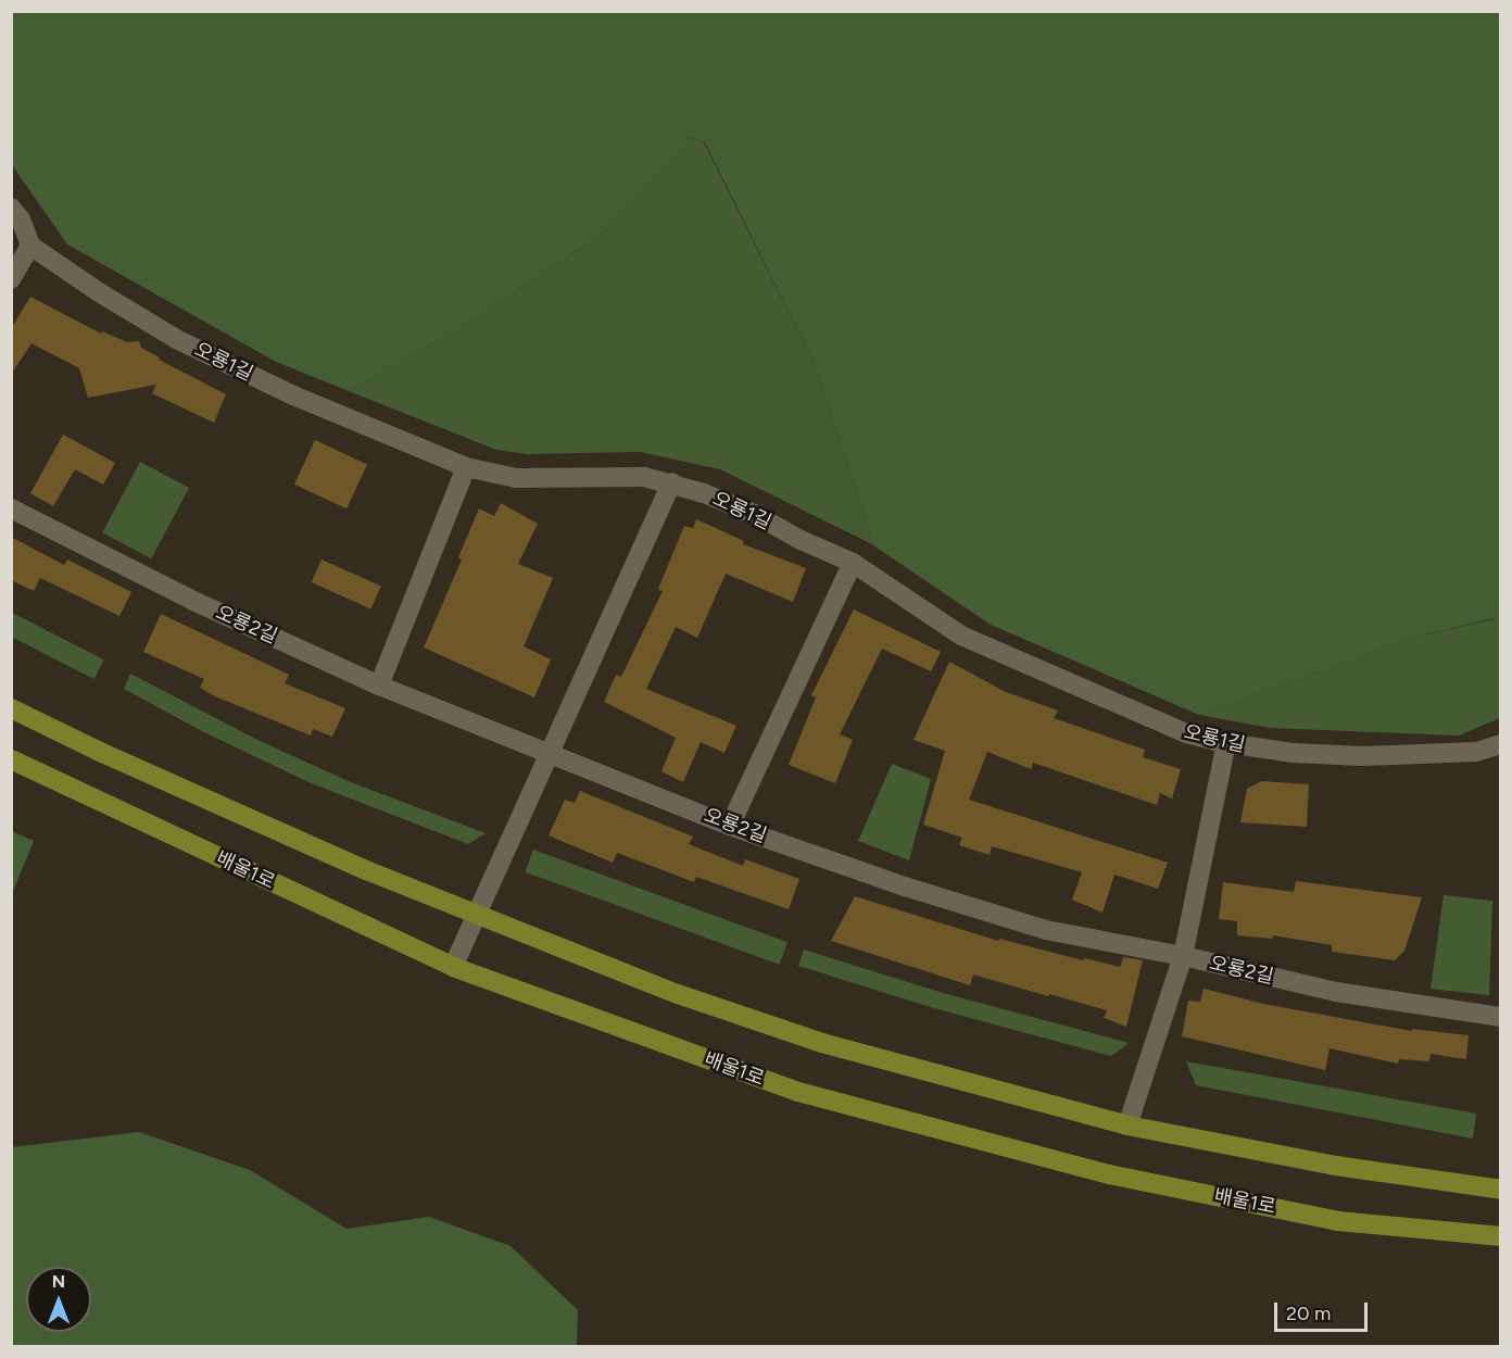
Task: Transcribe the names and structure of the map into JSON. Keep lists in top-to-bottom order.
{
  "streets": {
    "main road": ["배울1로"],
    "street": ["오룡1길", "오룡2길"]
  },
  "scale_bar": "20 m",
  "north": "top"
}
